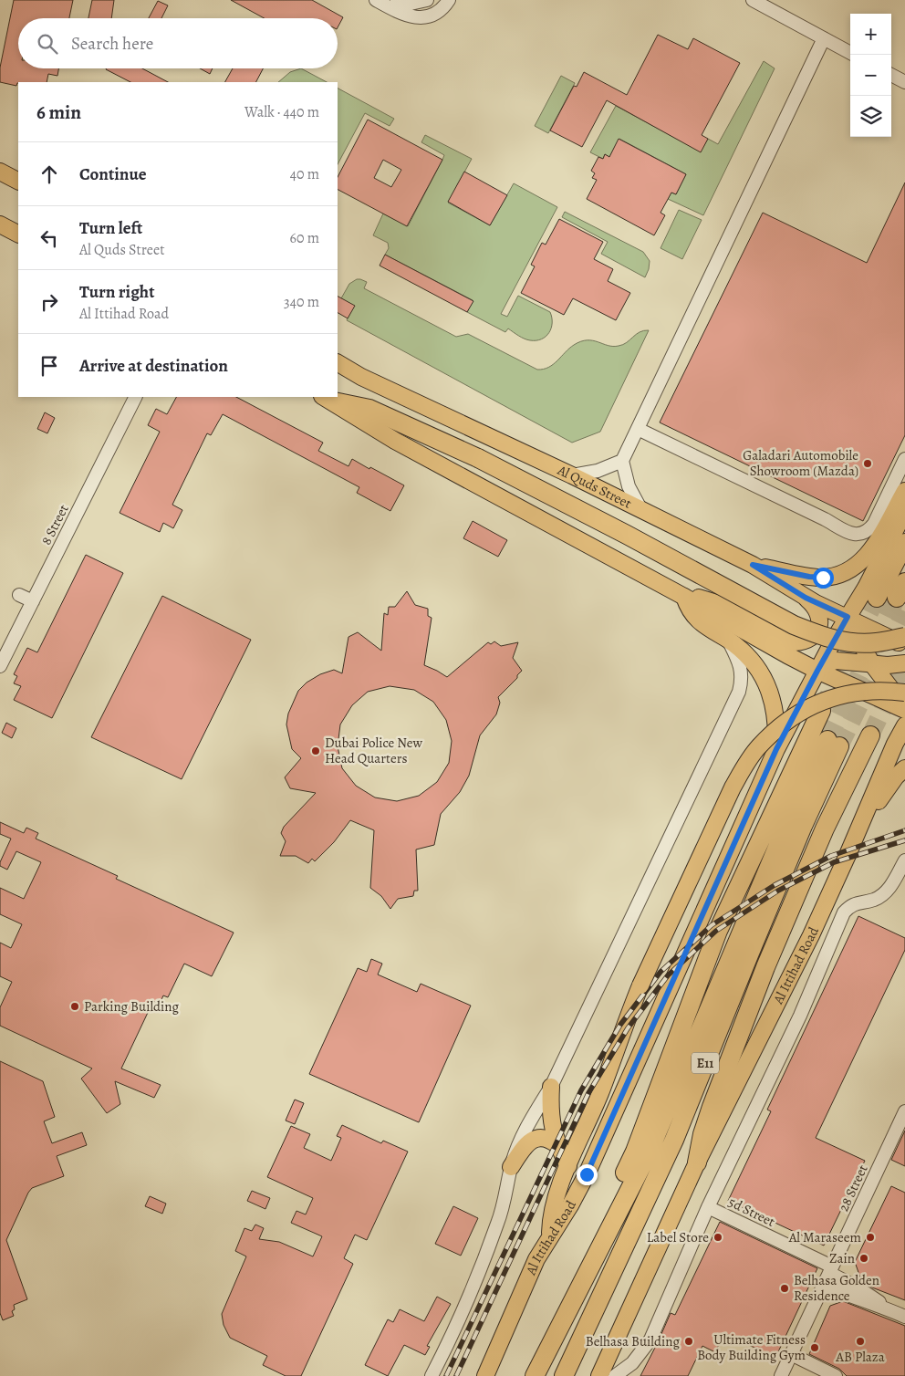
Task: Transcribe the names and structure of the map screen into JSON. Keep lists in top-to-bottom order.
{
  "streets": {
    "highway": ["E11"],
    "main road": ["Al Quds Street", "Al Ittihad Road"],
    "street": ["8 Street", "28 Street", "5d Street"]
  },
  "crossings": [
    ["Al Quds Street", "Al Ittihad Road"],
    ["28 Street", "5d Street"]
  ],
  "places": [
    "Galadari Automobile Showroom (Mazda)",
    "Dubai Police New Head Quarters",
    "Parking Building",
    "Label Store",
    "Al Maraseem",
    "Zain",
    "Belhasa Golden Residence",
    "Belhasa Building",
    "AB Plaza",
    "Ultimate Fitness Body Building Gym"
  ],
  "page": {
    "map_buttons": ["+", "−"],
    "search": "Search here",
    "heading": ["6 min", "Walk · 440 m"],
    "list": [
      ["Continue", "40 m"],
      ["Turn left", "Al Quds Street", "60 m"],
      ["Turn right", "Al Ittihad Road", "340 m"],
      "Arrive at destination"
    ]
  }
}
